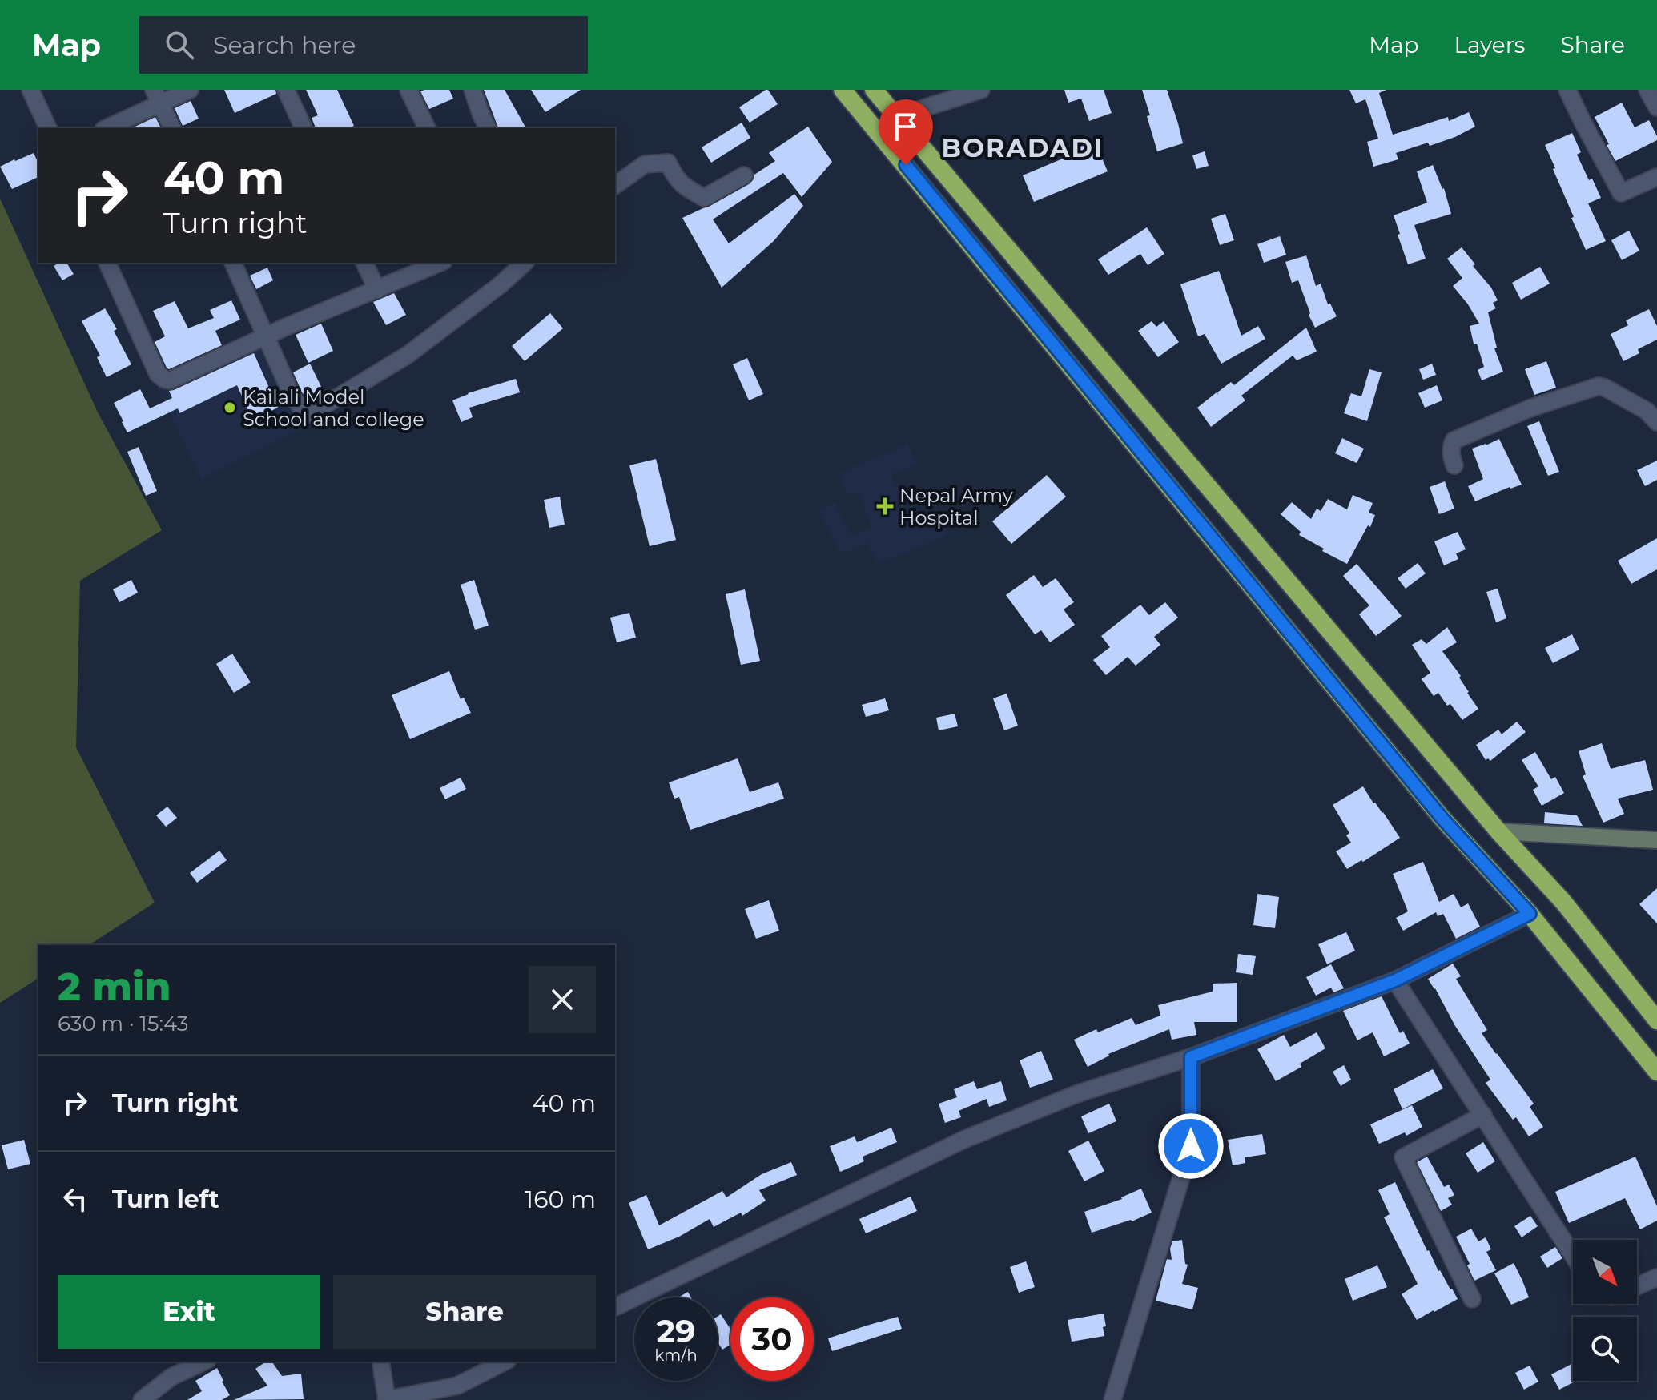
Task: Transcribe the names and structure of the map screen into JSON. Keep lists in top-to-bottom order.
{
  "districts": ["BORADADI"],
  "places": {
    "other": ["Kailali Model School and college"],
    "health": ["Nepal Army Hospital"]
  },
  "north": "bottom right",
  "page": {
    "header": "Map",
    "search": "Search here",
    "nav": ["Map", "Layers", "Share"],
    "turn": ["40 m", "Turn right"],
    "heading": ["2 min", "630 m · 15:43"],
    "list": [
      {
        "name": "Turn right",
        "value": "40 m"
      },
      {
        "name": "Turn left",
        "value": "160 m"
      }
    ],
    "buttons": ["Exit", "Share"],
    "speed": "29 km/h",
    "limit": "30"
  }
}
